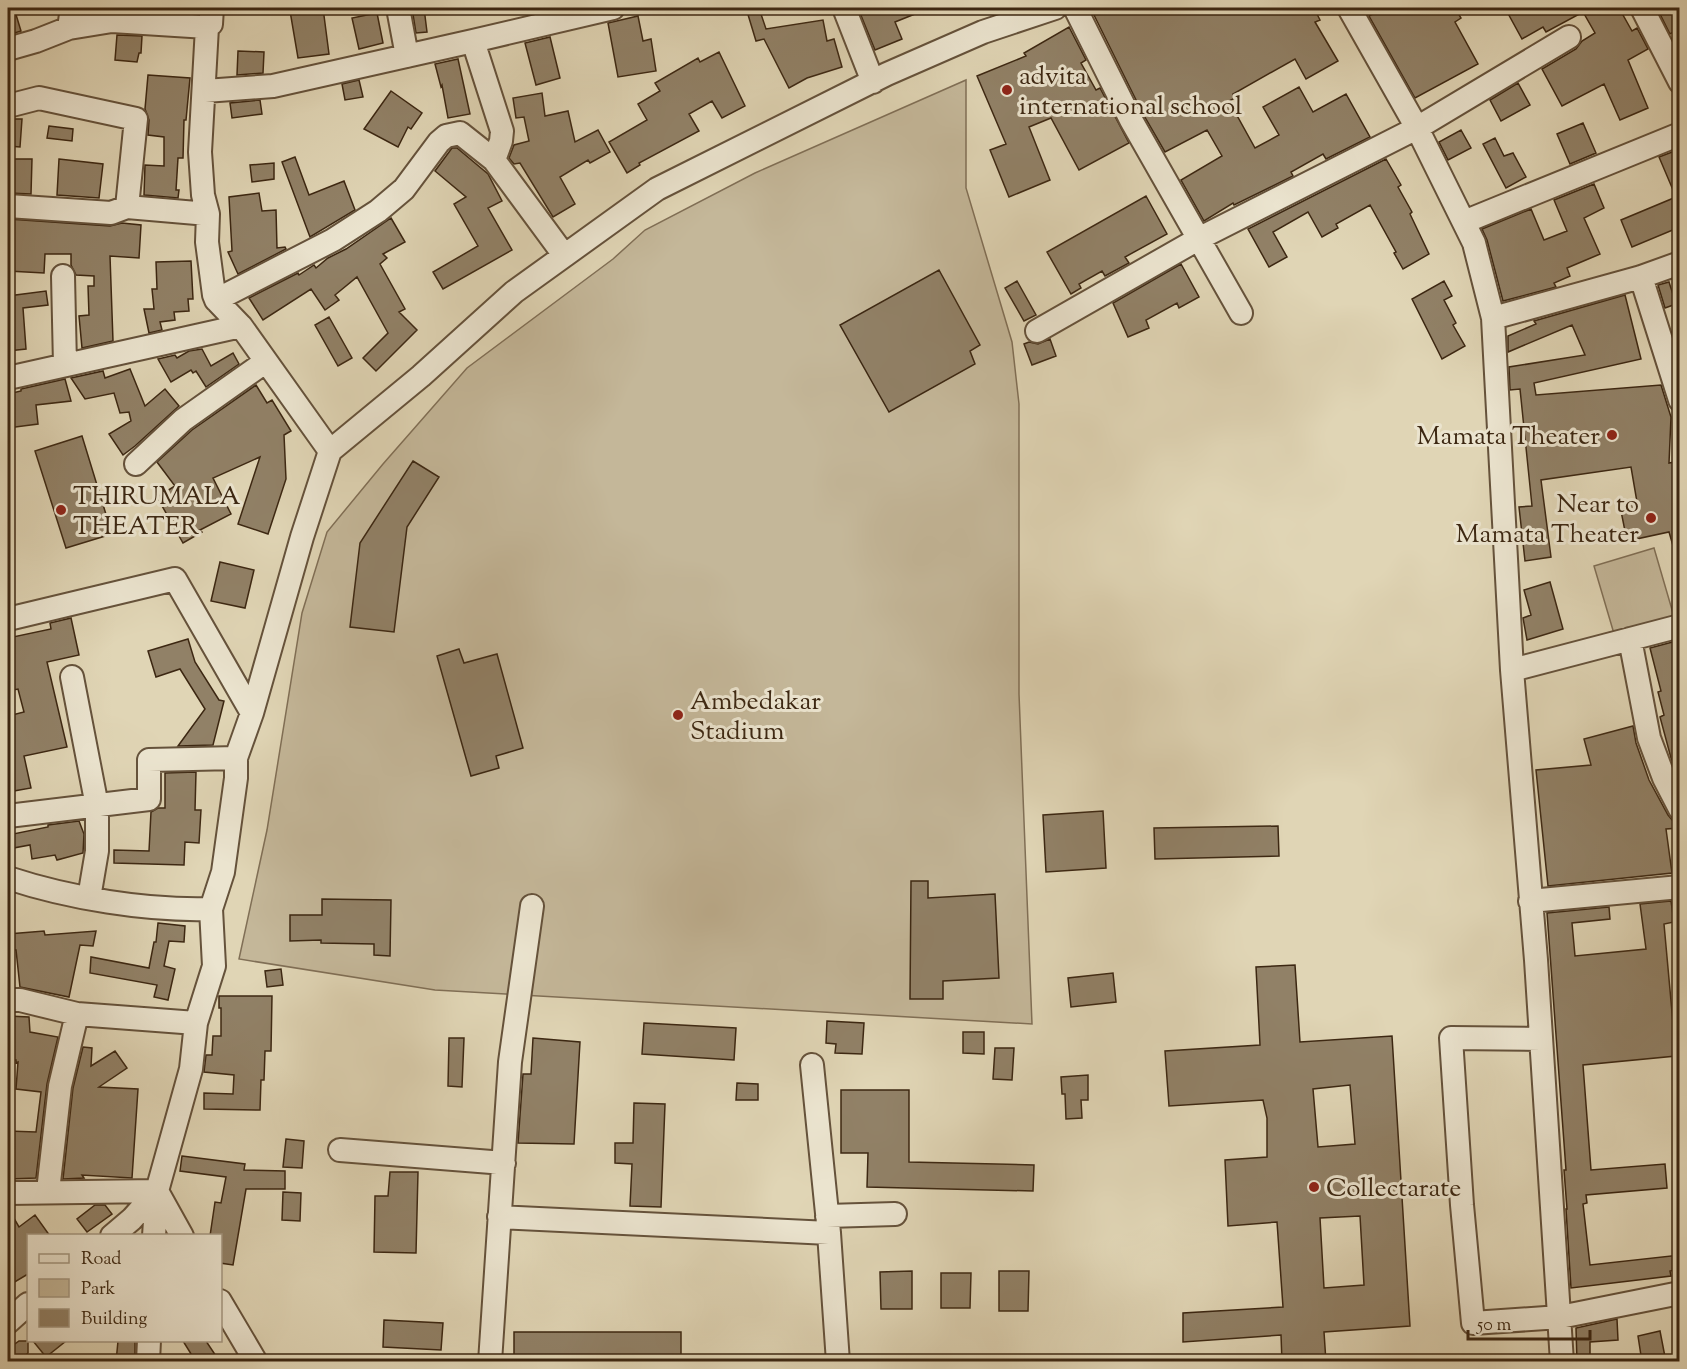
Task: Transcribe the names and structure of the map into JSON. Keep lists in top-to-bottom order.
{
  "places": [
    "advita international school",
    "Mamata Theater",
    "THIRUMALA THEATER",
    "Near to Mamata Theater",
    "Ambedakar Stadium",
    "Collectarate"
  ],
  "legend": ["Road", "Park", "Building"],
  "scale_bar": "50 m"
}
